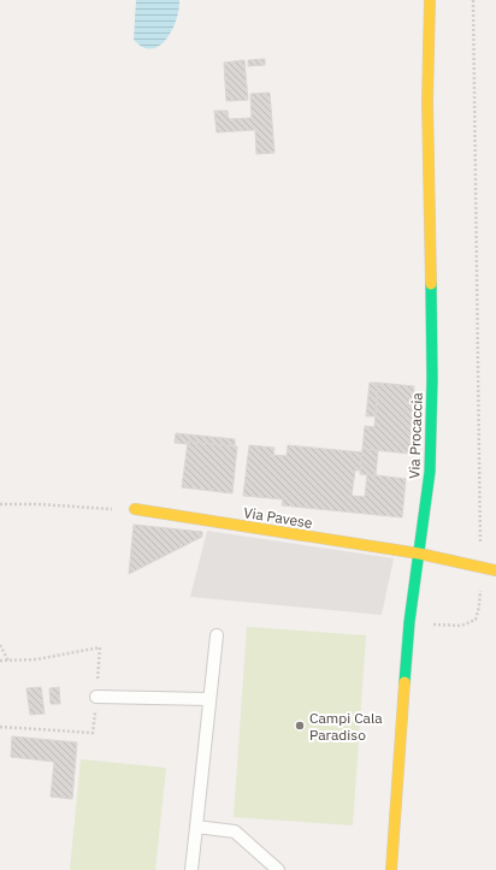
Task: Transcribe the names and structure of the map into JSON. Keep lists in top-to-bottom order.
{
  "streets": {
    "street": ["Via Procaccia", "Via Pavese"]
  },
  "crossings": [
    ["Via Procaccia", "Via Pavese"]
  ],
  "places": ["Campi Cala Paradiso"]
}
